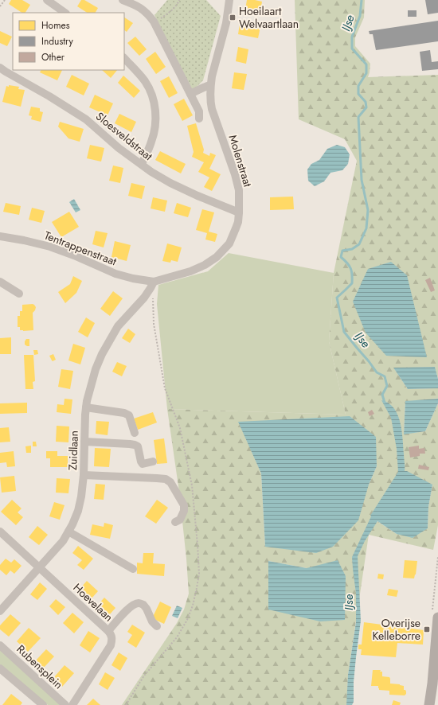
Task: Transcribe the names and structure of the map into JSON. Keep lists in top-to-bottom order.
{
  "streets": {
    "street": [
      "Sloesveldstraat",
      "Molenstraat",
      "Tentrappenstraat",
      "Zuidlaan",
      "Hoevelaan",
      "Rubensplein"
    ]
  },
  "crossings": [
    ["Sloesveldstraat", "Molenstraat"],
    ["Molenstraat", "Tentrappenstraat"],
    ["Molenstraat", "Zuidlaan"],
    ["Tentrappenstraat", "Zuidlaan"],
    ["Zuidlaan", "Hoevelaan"]
  ],
  "water": ["IJse"],
  "places": {
    "transit": ["Hoeilaart Welvaartlaan", "Overijse Kelleborre"]
  },
  "legend": ["Homes", "Industry", "Other"]
}
